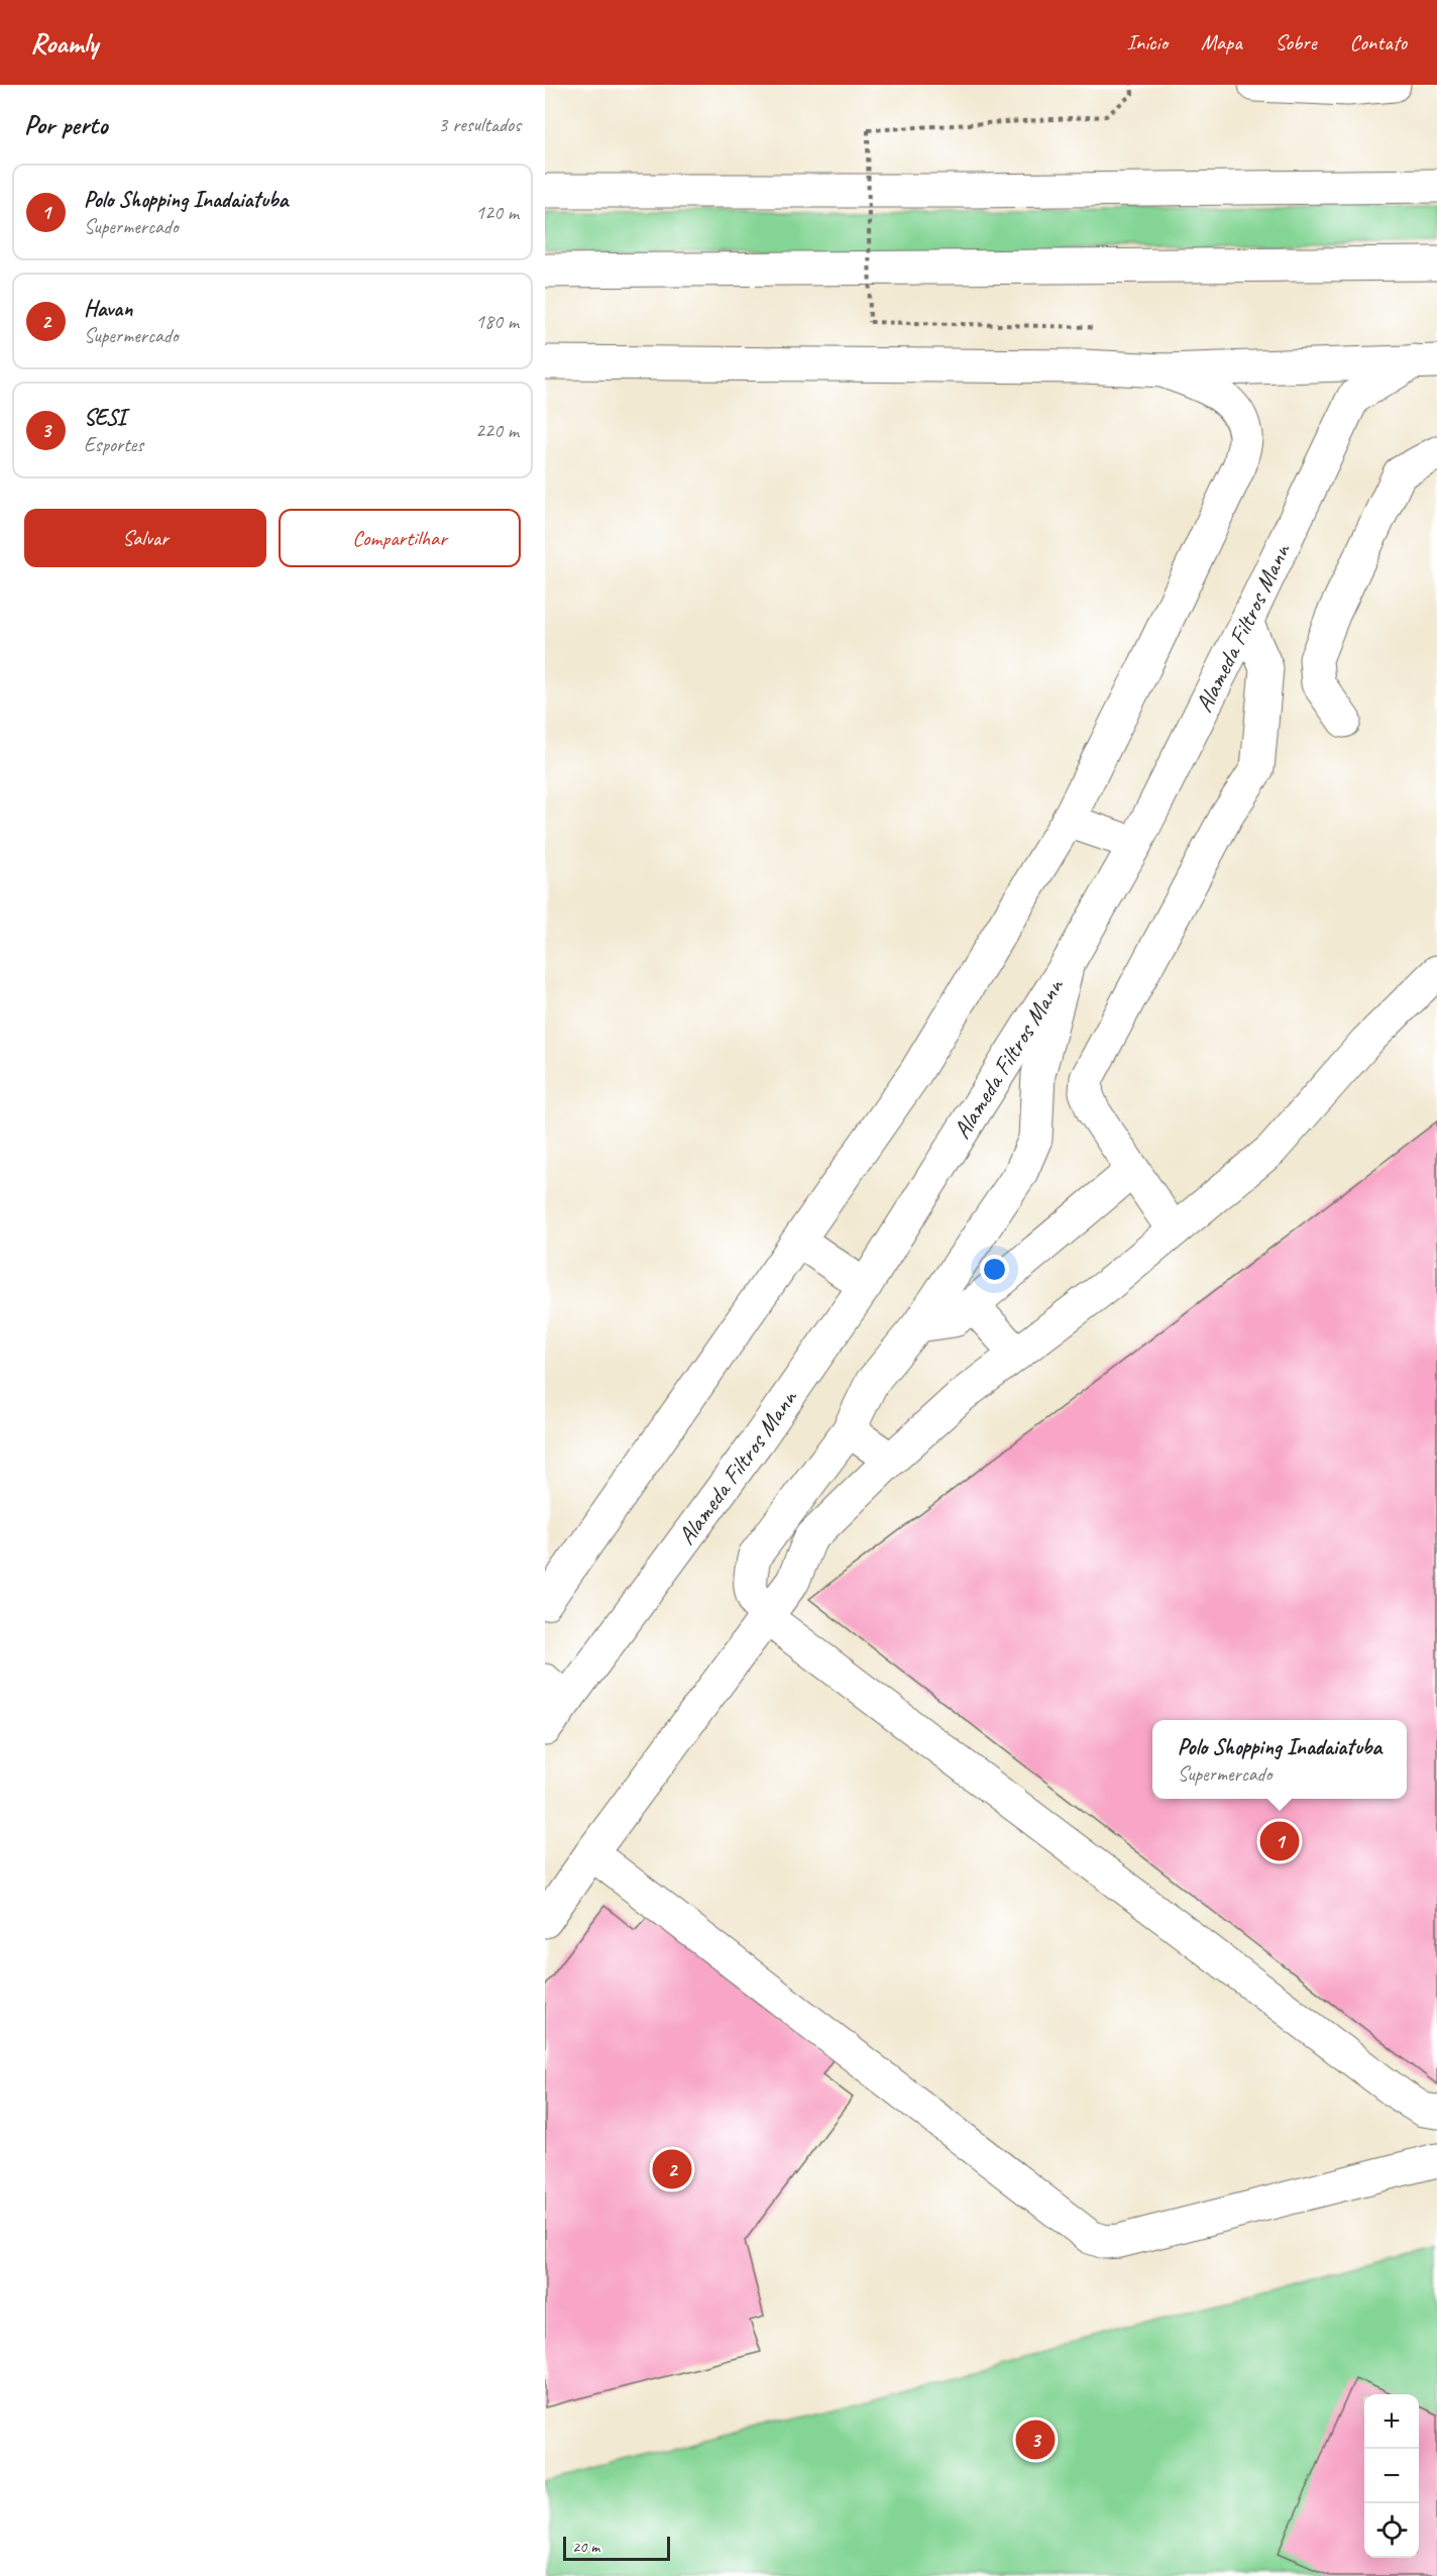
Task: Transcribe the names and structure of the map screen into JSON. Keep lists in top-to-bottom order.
{
  "streets": {
    "main road": ["Alameda Filtros Mann"]
  },
  "scale_bar": "20 m",
  "page": {
    "header": "Roamly",
    "nav": [
      "Início",
      "Mapa",
      "Sobre",
      "Contato"
    ],
    "heading": ["Por perto", "3 resultados"],
    "list": [
      {
        "mark": "1",
        "name": "Polo Shopping Inadaiatuba",
        "note": "Supermercado",
        "value": "120 m"
      },
      {
        "mark": "2",
        "name": "Havan",
        "note": "Supermercado",
        "value": "180 m"
      },
      {
        "mark": "3",
        "name": "SESI",
        "note": "Esportes",
        "value": "220 m"
      }
    ],
    "buttons": ["Salvar", "Compartilhar"],
    "popup": ["Polo Shopping Inadaiatuba", "Supermercado"],
    "pins": ["1", "2", "3"],
    "map_buttons": ["+", "−"],
    "scale": "20 m"
  }
}
